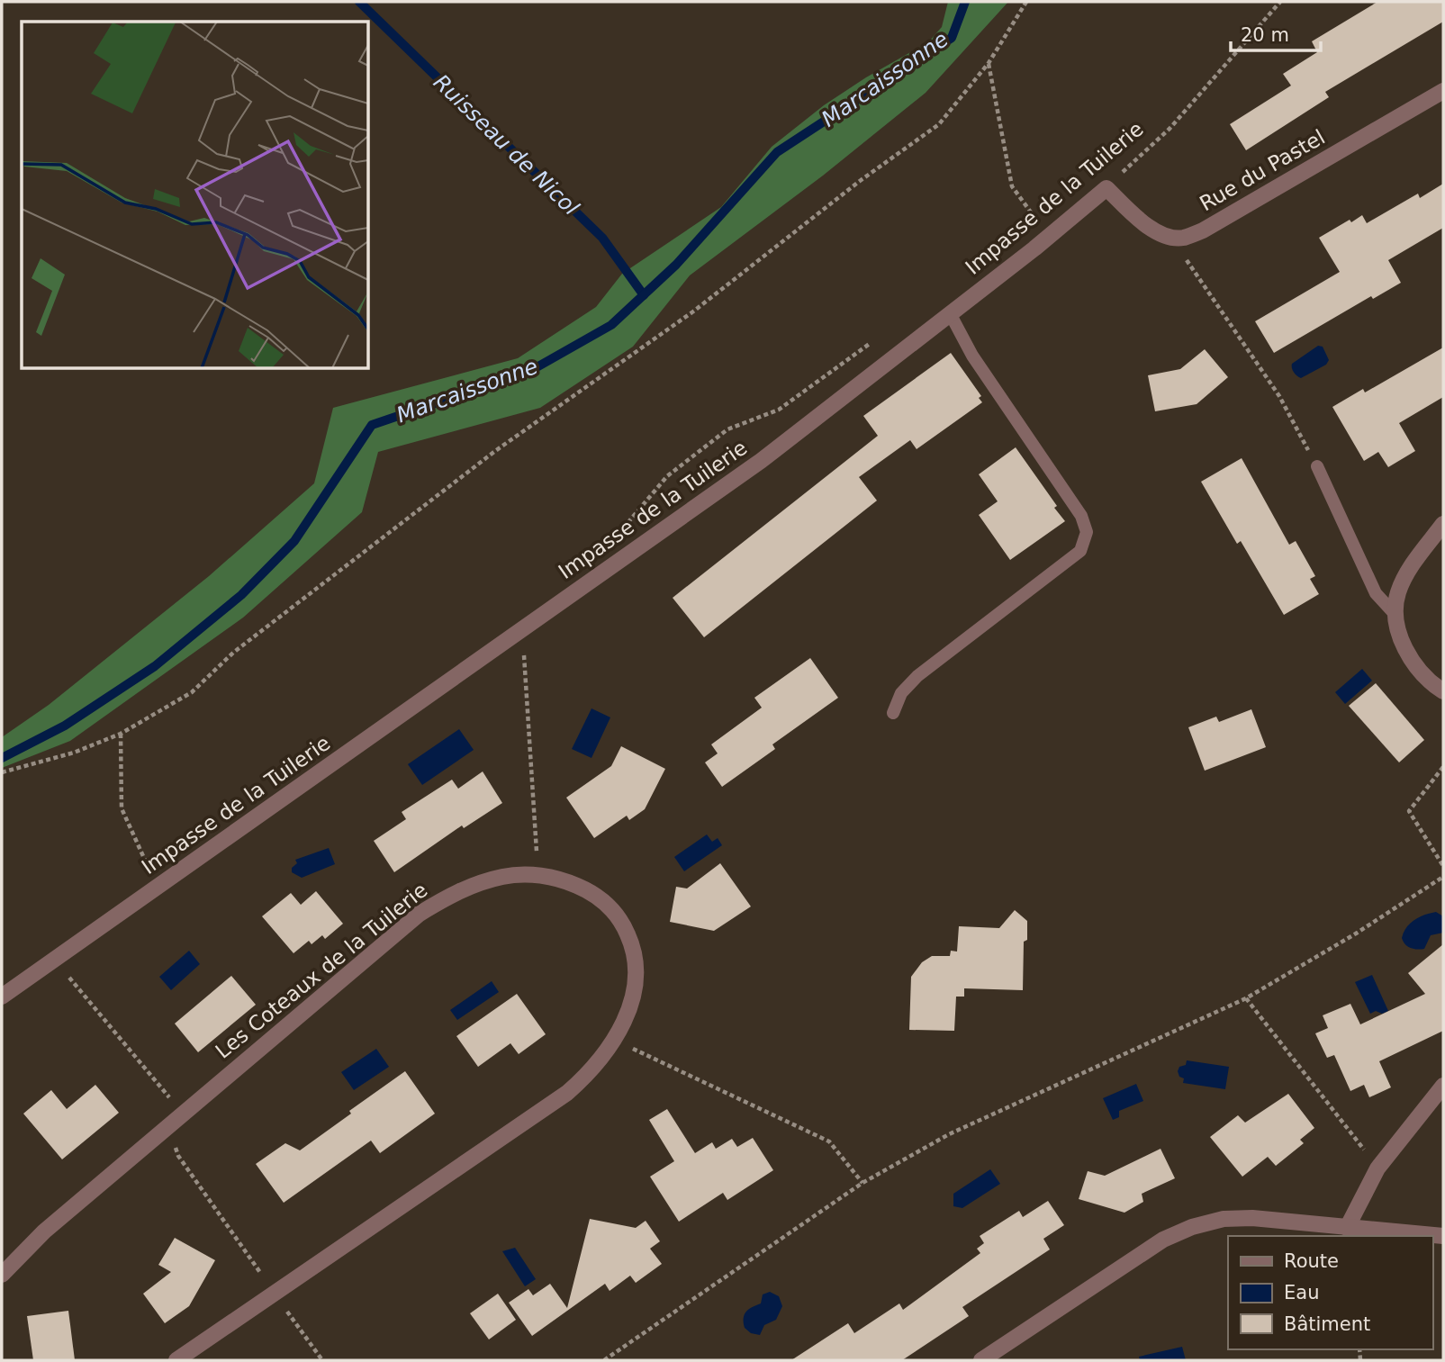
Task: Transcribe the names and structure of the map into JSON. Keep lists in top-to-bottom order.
{
  "streets": {
    "street": ["Rue du Pastel", "Impasse de la Tuilerie", "Les Coteaux de la Tuilerie"]
  },
  "water": ["Marcaissonne", "Ruisseau de Nicol"],
  "legend": ["Route", "Eau", "Bâtiment"],
  "scale_bar": "20 m"
}
